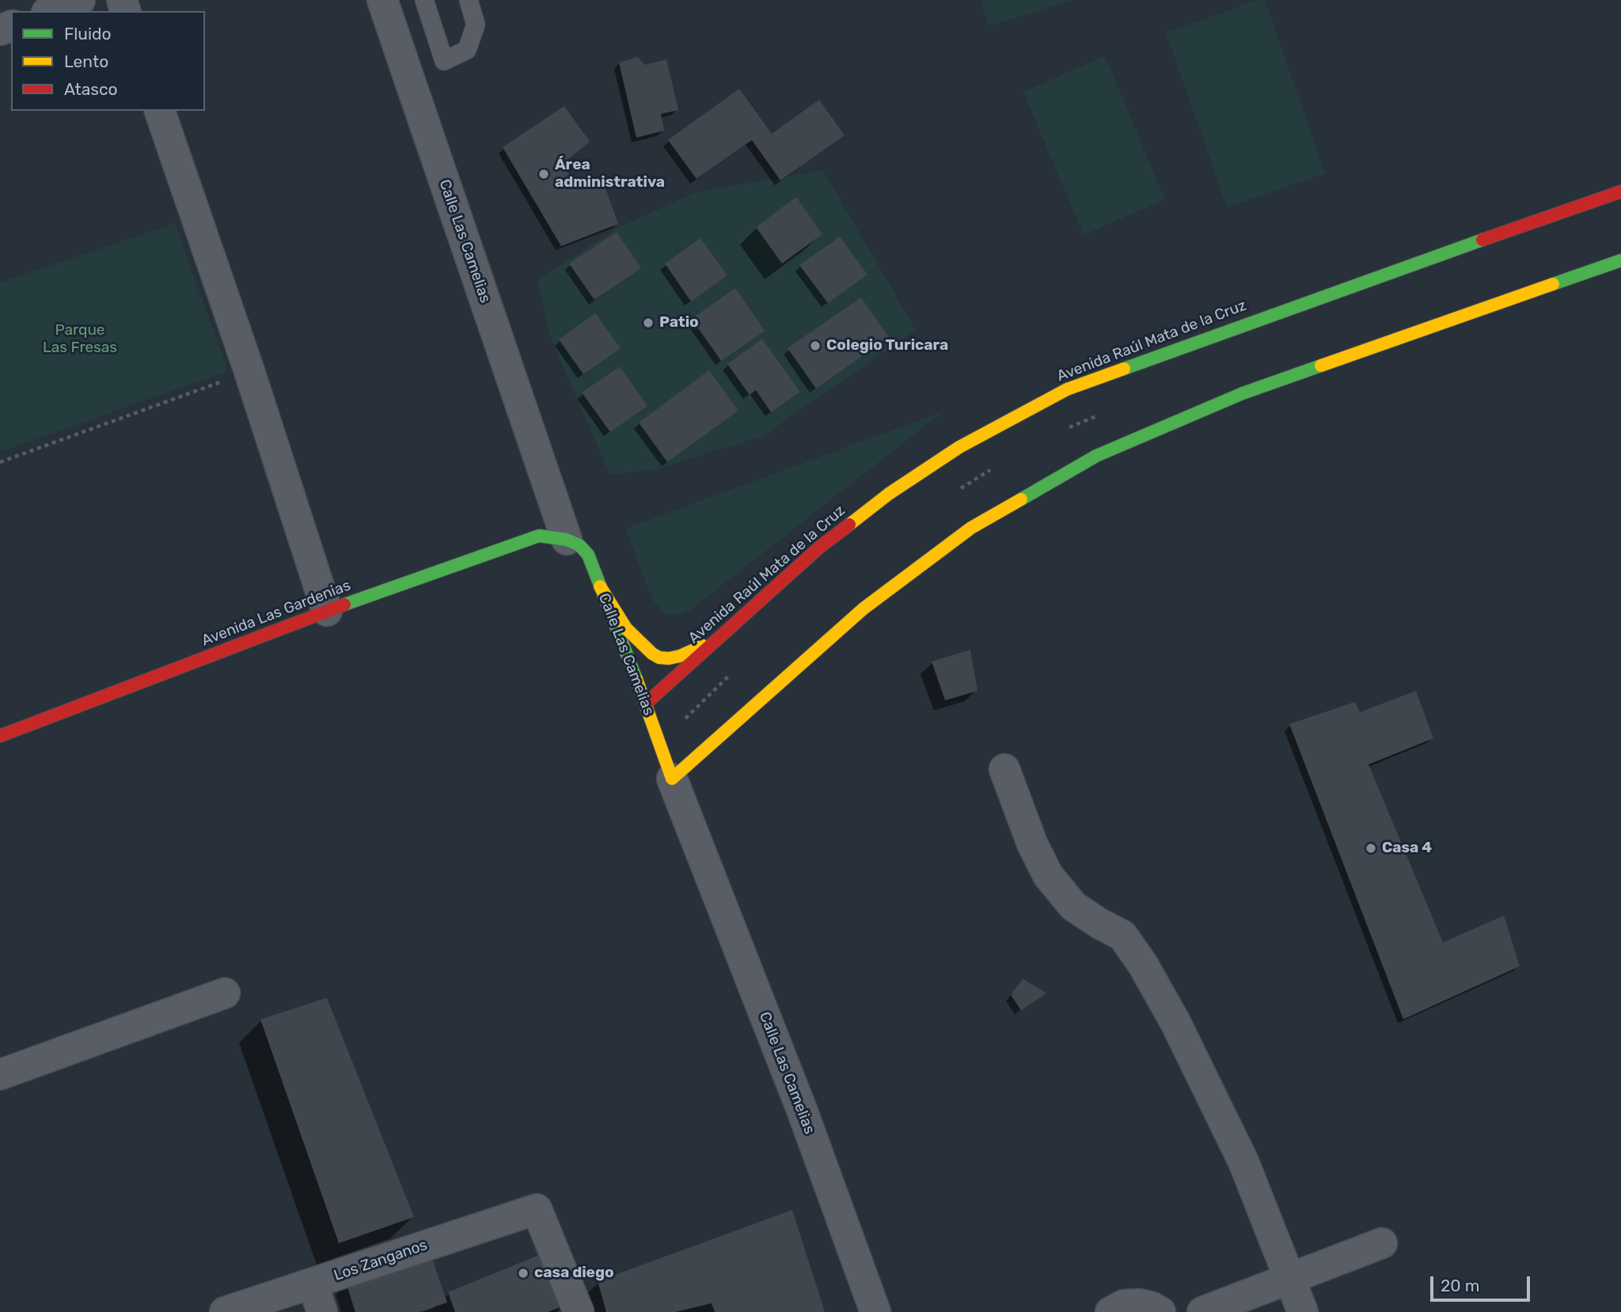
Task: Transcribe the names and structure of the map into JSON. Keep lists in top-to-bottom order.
{
  "streets": {
    "main road": ["Calle Las Camelias", "Avenida Raúl Mata de la Cruz", "Avenida Las Gardenias"],
    "street": ["Los Zanganos"]
  },
  "crossings": [
    ["Calle Las Camelias", "Avenida Raúl Mata de la Cruz"],
    ["Calle Las Camelias", "Avenida Las Gardenias"]
  ],
  "parks": ["Parque Las Fresas"],
  "places": [
    "Área administrativa",
    "Patio",
    "Colegio Turicara",
    "Casa 4",
    "casa diego"
  ],
  "legend": ["Fluido", "Lento", "Atasco"],
  "scale_bar": "20 m"
}
